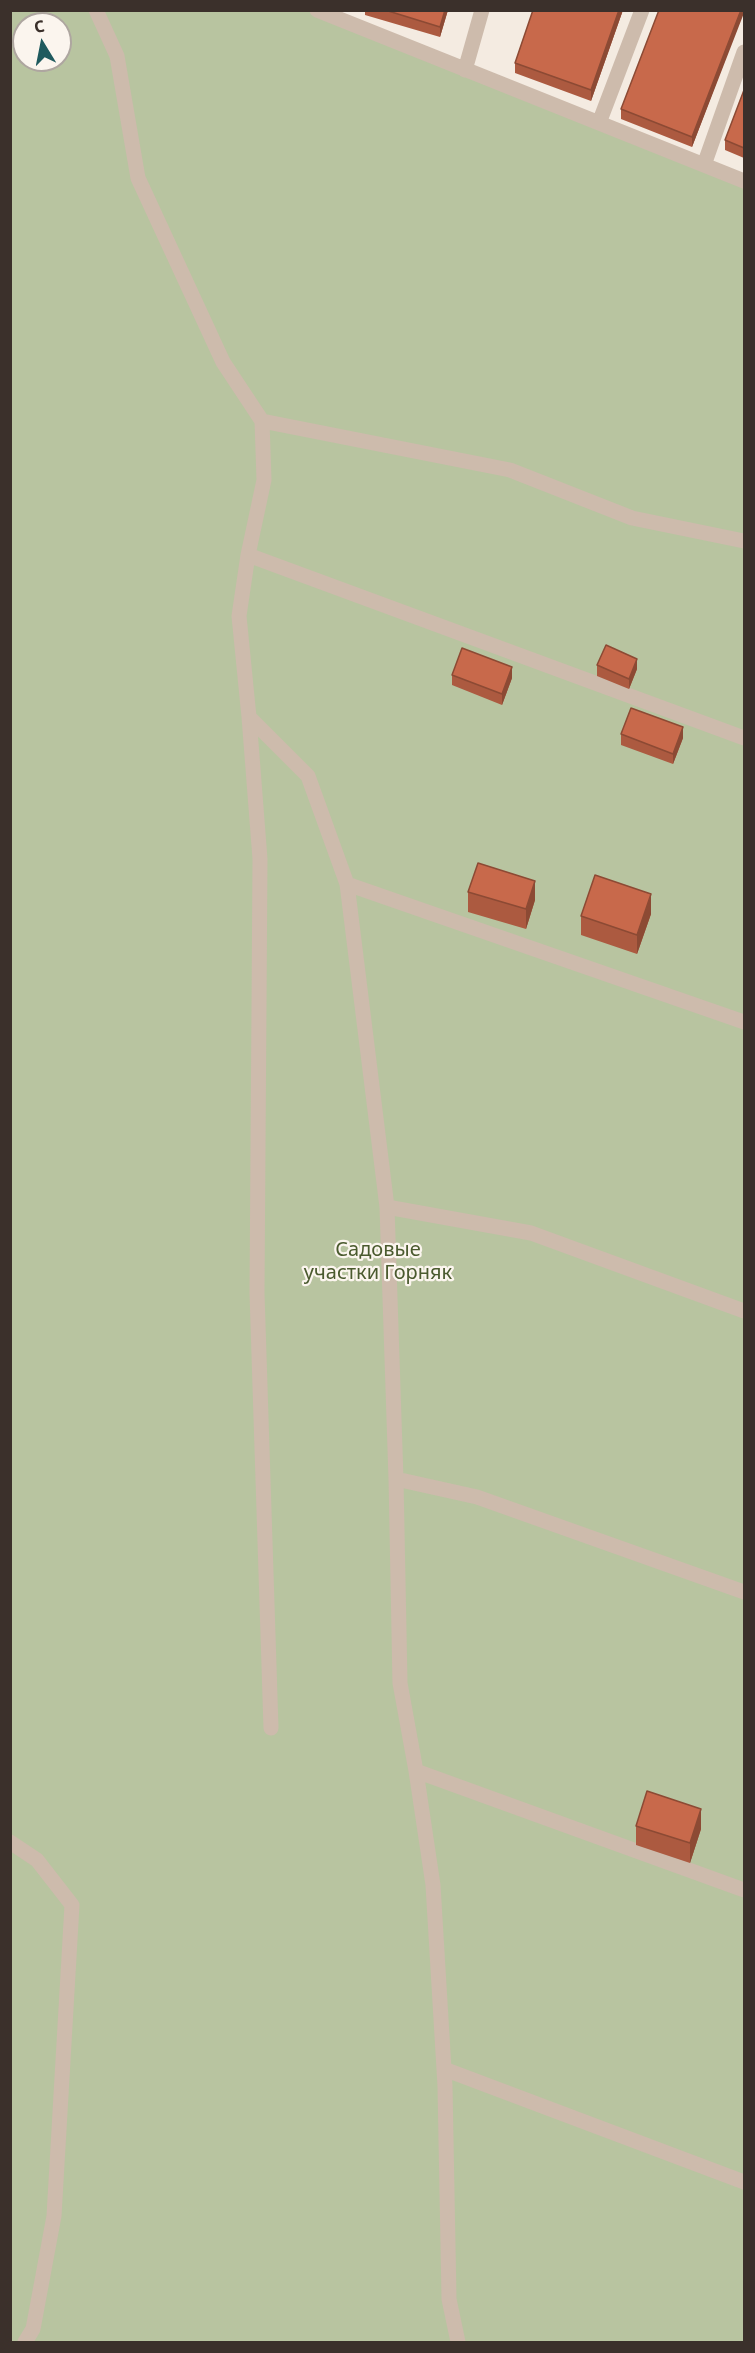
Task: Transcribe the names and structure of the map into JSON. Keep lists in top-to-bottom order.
{
  "parks": ["Садовые участки Горняк"],
  "north": "top"
}
